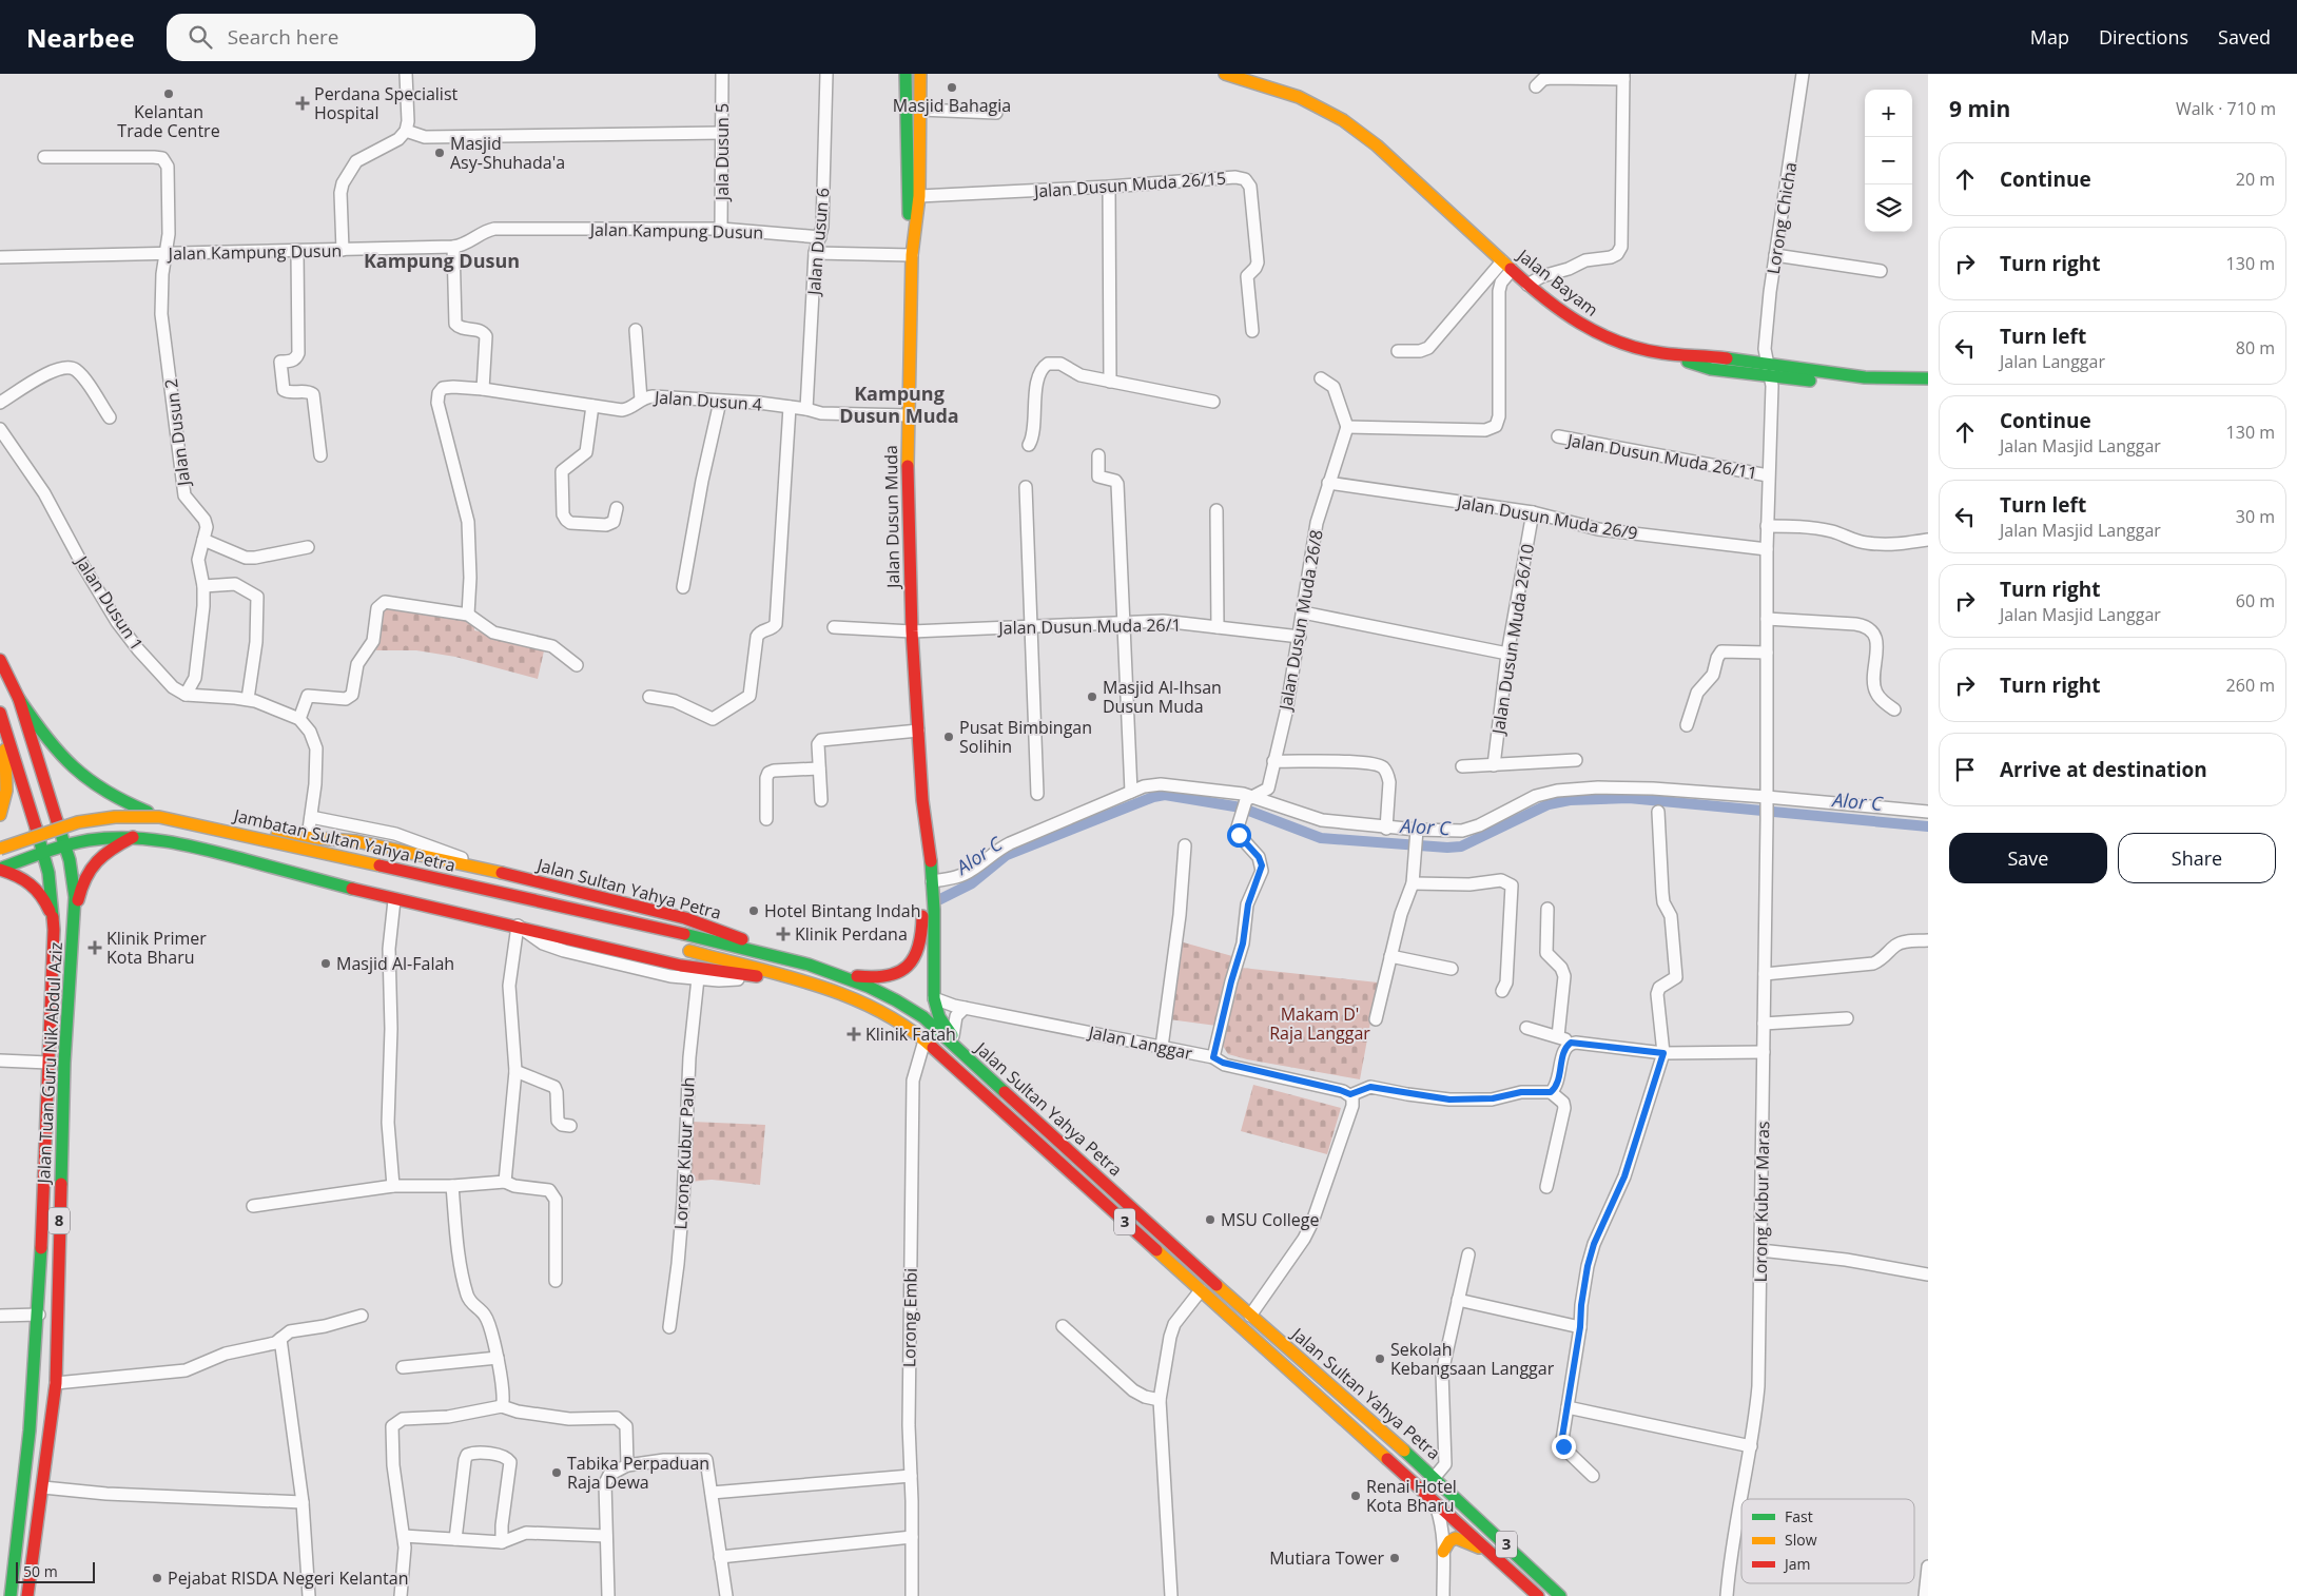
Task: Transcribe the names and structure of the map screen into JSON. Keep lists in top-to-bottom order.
{
  "streets": {
    "main road": [
      "Jalan Bayam",
      "Jalan Dusun Muda",
      "Jambatan Sultan Yahya Petra",
      "Jalan Sultan Yahya Petra",
      "Jalan Tuan Guru Nik Abdul Aziz",
      "8",
      "3"
    ],
    "street": [
      "Jala Dusun 5",
      "Jalan Dusun Muda 26/15",
      "Lorong Chicha",
      "Jalan Kampung Dusun",
      "Jalan Dusun 6",
      "Jalan Dusun 4",
      "Jalan Dusun 2",
      "Jalan Dusun Muda 26/11",
      "Jalan Dusun Muda 26/9",
      "Jalan Dusun 1",
      "Jalan Dusun Muda 26/8",
      "Jalan Dusun Muda 26/1",
      "Jalan Dusun Muda 26/10",
      "Jalan Langgar",
      "Lorong Kubur Pauh",
      "Lorong Kubur Maras",
      "Lorong Embi"
    ]
  },
  "crossings": [
    ["Jala Dusun 5", "Jalan Kampung Dusun"],
    ["Jalan Dusun Muda 26/15", "Jalan Dusun Muda"],
    ["Lorong Chicha", "Jalan Bayam"],
    ["Lorong Chicha", "Jalan Dusun Muda 26/11"],
    ["Lorong Chicha", "Jalan Dusun Muda 26/9"],
    ["Lorong Chicha", "Lorong Kubur Maras"],
    ["Jalan Kampung Dusun", "Jalan Dusun 6"],
    ["Jalan Kampung Dusun", "Jalan Dusun 2"],
    ["Jalan Dusun 6", "Jalan Dusun 4"],
    ["Jalan Dusun 4", "Jalan Dusun Muda"],
    ["Jalan Dusun 2", "Jalan Dusun 1"],
    ["Jalan Dusun Muda", "Jalan Dusun Muda 26/1"],
    ["Jalan Dusun Muda", "Jalan Sultan Yahya Petra"],
    ["Jalan Dusun Muda", "Jalan Langgar"],
    ["Jalan Dusun Muda 26/9", "Jalan Dusun Muda 26/8"],
    ["Jalan Dusun Muda 26/9", "Jalan Dusun Muda 26/10"],
    ["Jalan Dusun Muda 26/9", "Lorong Kubur Maras"],
    ["Jalan Dusun Muda 26/8", "Jalan Dusun Muda 26/1"],
    ["Jambatan Sultan Yahya Petra", "Jalan Sultan Yahya Petra"],
    ["Jalan Sultan Yahya Petra", "Jalan Tuan Guru Nik Abdul Aziz"],
    ["Jalan Sultan Yahya Petra", "3"],
    ["Jalan Sultan Yahya Petra", "Lorong Embi"],
    ["Jalan Tuan Guru Nik Abdul Aziz", "3"]
  ],
  "districts": ["Kampung Dusun", "Kampung Dusun Muda"],
  "water": ["Alor C"],
  "parks": ["Makam D' Raja Langgar"],
  "places": {
    "other": [
      "Masjid Bahagia",
      "Kelantan Trade Centre",
      "Masjid Asy-Shuhada'a",
      "Masjid Al-Ihsan Dusun Muda",
      "Pusat Bimbingan Solihin",
      "Hotel Bintang Indah",
      "Masjid Al-Falah",
      "MSU College",
      "Sekolah Kebangsaan Langgar",
      "Tabika Perpaduan Raja Dewa",
      "Renai Hotel Kota Bharu",
      "Mutiara Tower",
      "Pejabat RISDA Negeri Kelantan"
    ],
    "health": [
      "Perdana Specialist Hospital",
      "Klinik Perdana",
      "Klinik Primer Kota Bharu",
      "Klinik Fatah"
    ]
  },
  "legend": ["Fast", "Slow", "Jam"],
  "scale_bar": "50 m",
  "page": {
    "header": "Nearbee",
    "search": "Search here",
    "nav": ["Map", "Directions", "Saved"],
    "heading": ["9 min", "Walk · 710 m"],
    "map_buttons": ["+", "−"],
    "list": [
      ["Continue", "20 m"],
      ["Turn right", "130 m"],
      ["Turn left", "Jalan Langgar", "80 m"],
      ["Continue", "Jalan Masjid Langgar", "130 m"],
      ["Turn left", "Jalan Masjid Langgar", "30 m"],
      ["Turn right", "Jalan Masjid Langgar", "60 m"],
      ["Turn right", "260 m"],
      "Arrive at destination"
    ],
    "buttons": ["Save", "Share"],
    "scale": "50 m"
  }
}
